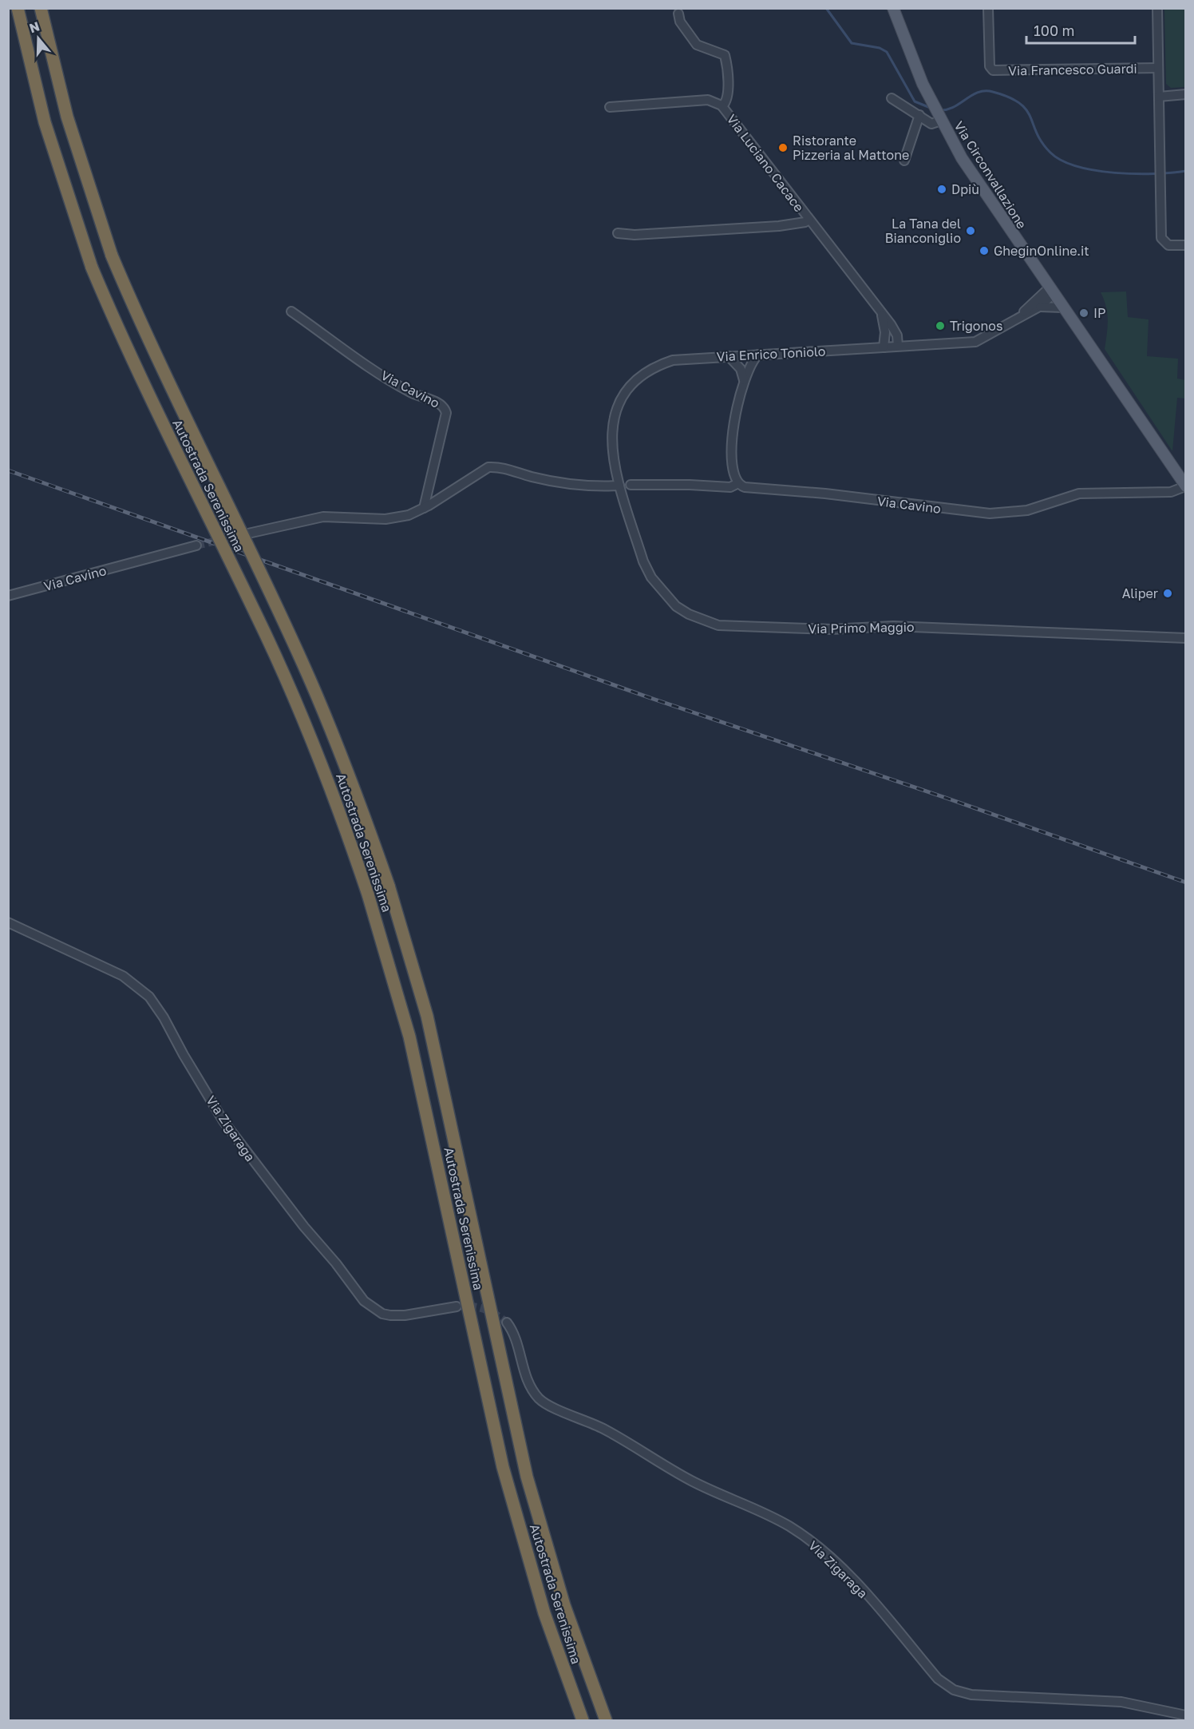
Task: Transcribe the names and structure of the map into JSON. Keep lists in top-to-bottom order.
{
  "streets": {
    "highway": ["Autostrada Serenissima"],
    "main road": ["Via Circonvallazione"],
    "street": [
      "Via Francesco Guardi",
      "Via Luciano Cacace",
      "Via Enrico Toniolo",
      "Via Cavino",
      "Via Primo Maggio",
      "Via Zigaraga"
    ]
  },
  "crossings": [
    ["Via Luciano Cacace", "Via Enrico Toniolo"],
    ["Via Circonvallazione", "Via Enrico Toniolo"],
    ["Via Circonvallazione", "Via Cavino"],
    ["Via Enrico Toniolo", "Via Primo Maggio"]
  ],
  "places": [
    "Ristorante Pizzeria al Mattone",
    "Dpiù",
    "La Tana del Bianconiglio",
    "GheginOnline.it",
    "IP",
    "Trigonos",
    "Aliper"
  ],
  "scale_bar": "100 m",
  "north": "top"
}
